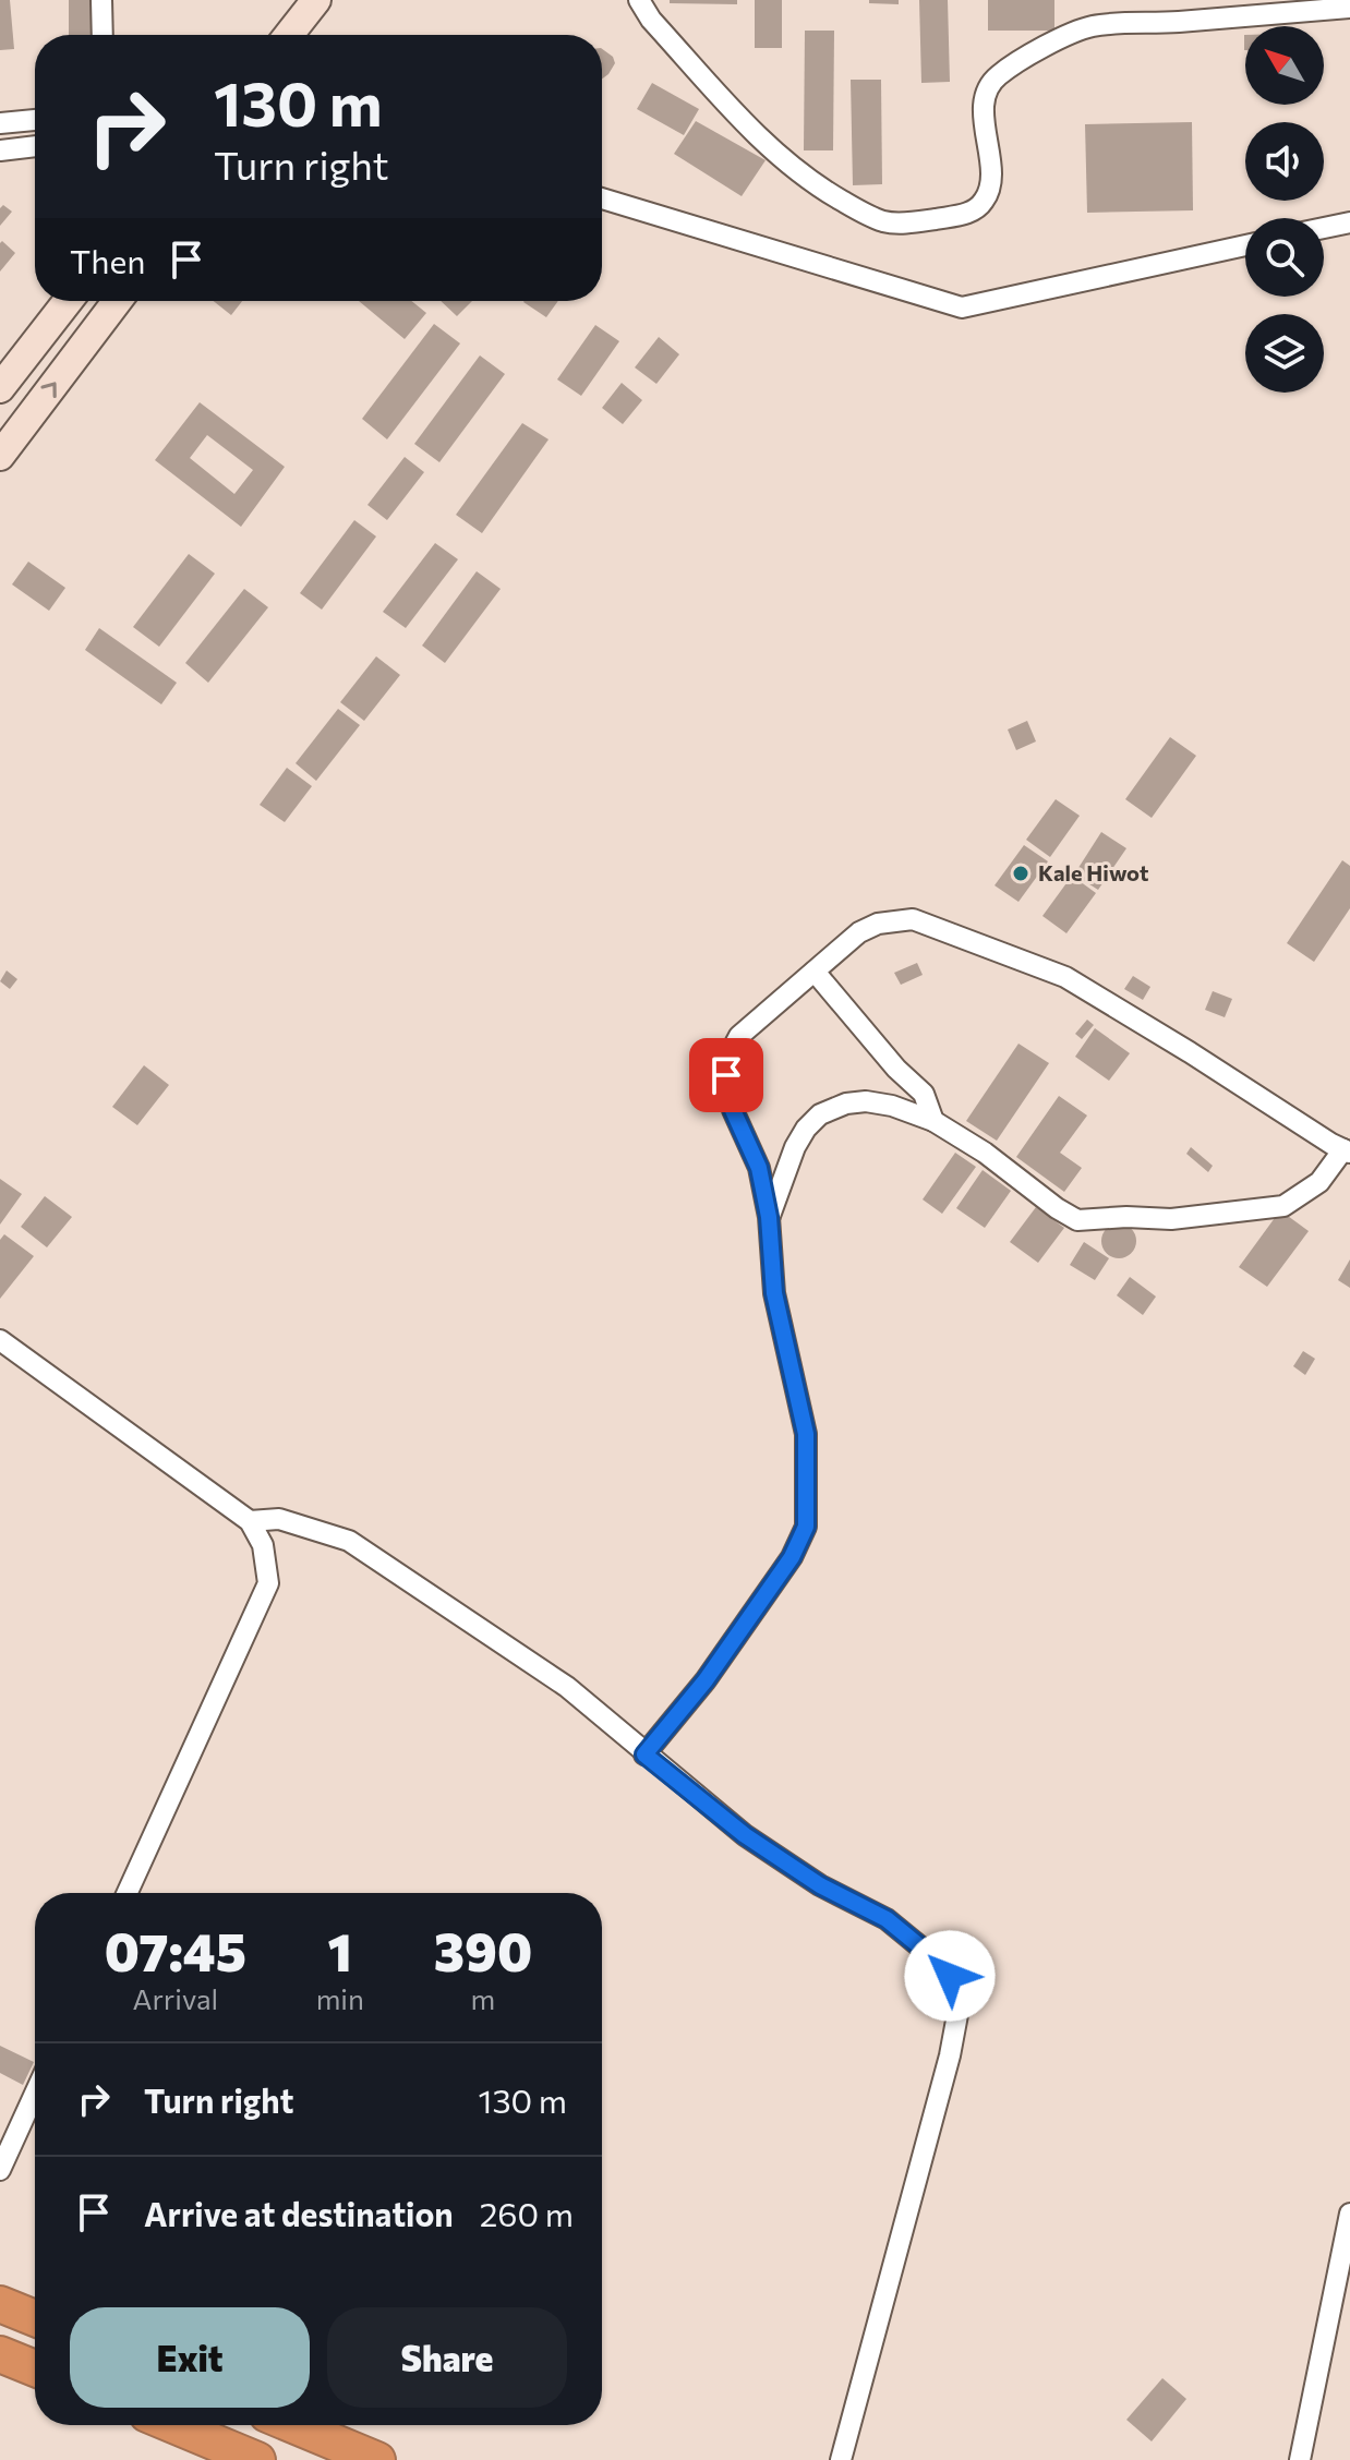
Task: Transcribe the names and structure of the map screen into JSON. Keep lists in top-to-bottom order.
{
  "places": ["Kale Hiwot"],
  "north": "top left",
  "page": {
    "turn": ["130 m", "Turn right"],
    "then": "Then",
    "eta": [
      "07:45",
      "Arrival",
      "1",
      "min",
      "390",
      "m"
    ],
    "list": [
      {
        "name": "Turn right",
        "value": "130 m"
      },
      {
        "name": "Arrive at destination",
        "value": "260 m"
      }
    ],
    "buttons": ["Exit", "Share"]
  }
}
